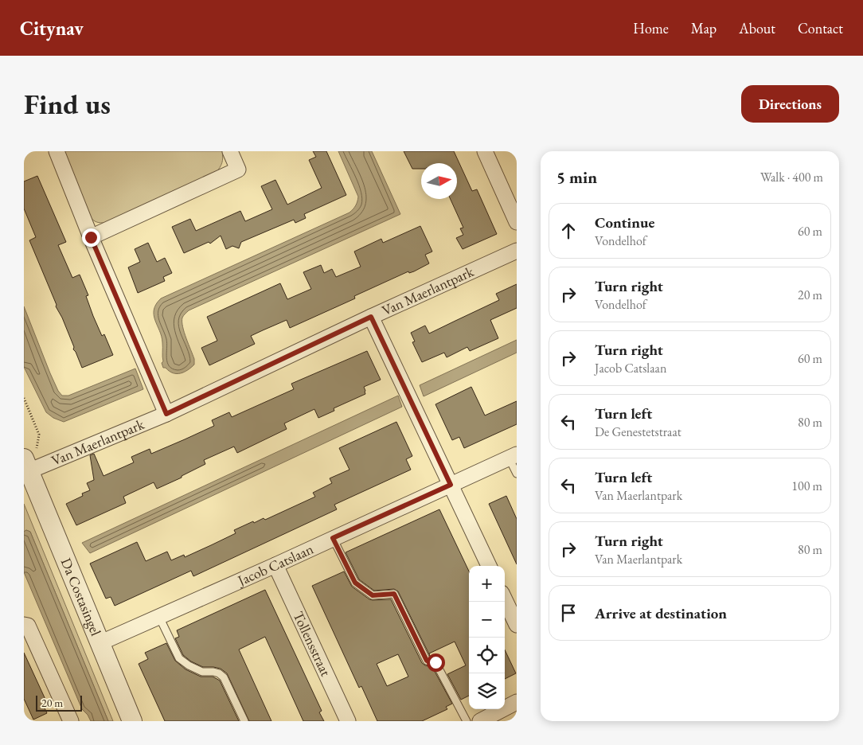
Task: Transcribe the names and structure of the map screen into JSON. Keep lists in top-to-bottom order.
{
  "streets": {
    "street": [
      "Van Maerlantpark",
      "Jacob Catslaan",
      "Da Costasingel",
      "Tollensstraat"
    ]
  },
  "crossings": [
    ["Van Maerlantpark", "Da Costasingel"],
    ["Jacob Catslaan", "Da Costasingel"],
    ["Jacob Catslaan", "Tollensstraat"]
  ],
  "scale_bar": "20 m",
  "north": "right",
  "page": {
    "header": "Citynav",
    "nav": [
      "Home",
      "Map",
      "About",
      "Contact"
    ],
    "buttons": "Directions",
    "title": "Find us",
    "heading": ["5 min", "Walk · 400 m"],
    "list": [
      ["Continue", "Vondelhof", "60 m"],
      ["Turn right", "Vondelhof", "20 m"],
      ["Turn right", "Jacob Catslaan", "60 m"],
      ["Turn left", "De Genestetstraat", "80 m"],
      ["Turn left", "Van Maerlantpark", "100 m"],
      ["Turn right", "Van Maerlantpark", "80 m"],
      "Arrive at destination"
    ],
    "map_buttons": ["+", "−"],
    "scale": "20 m"
  }
}
